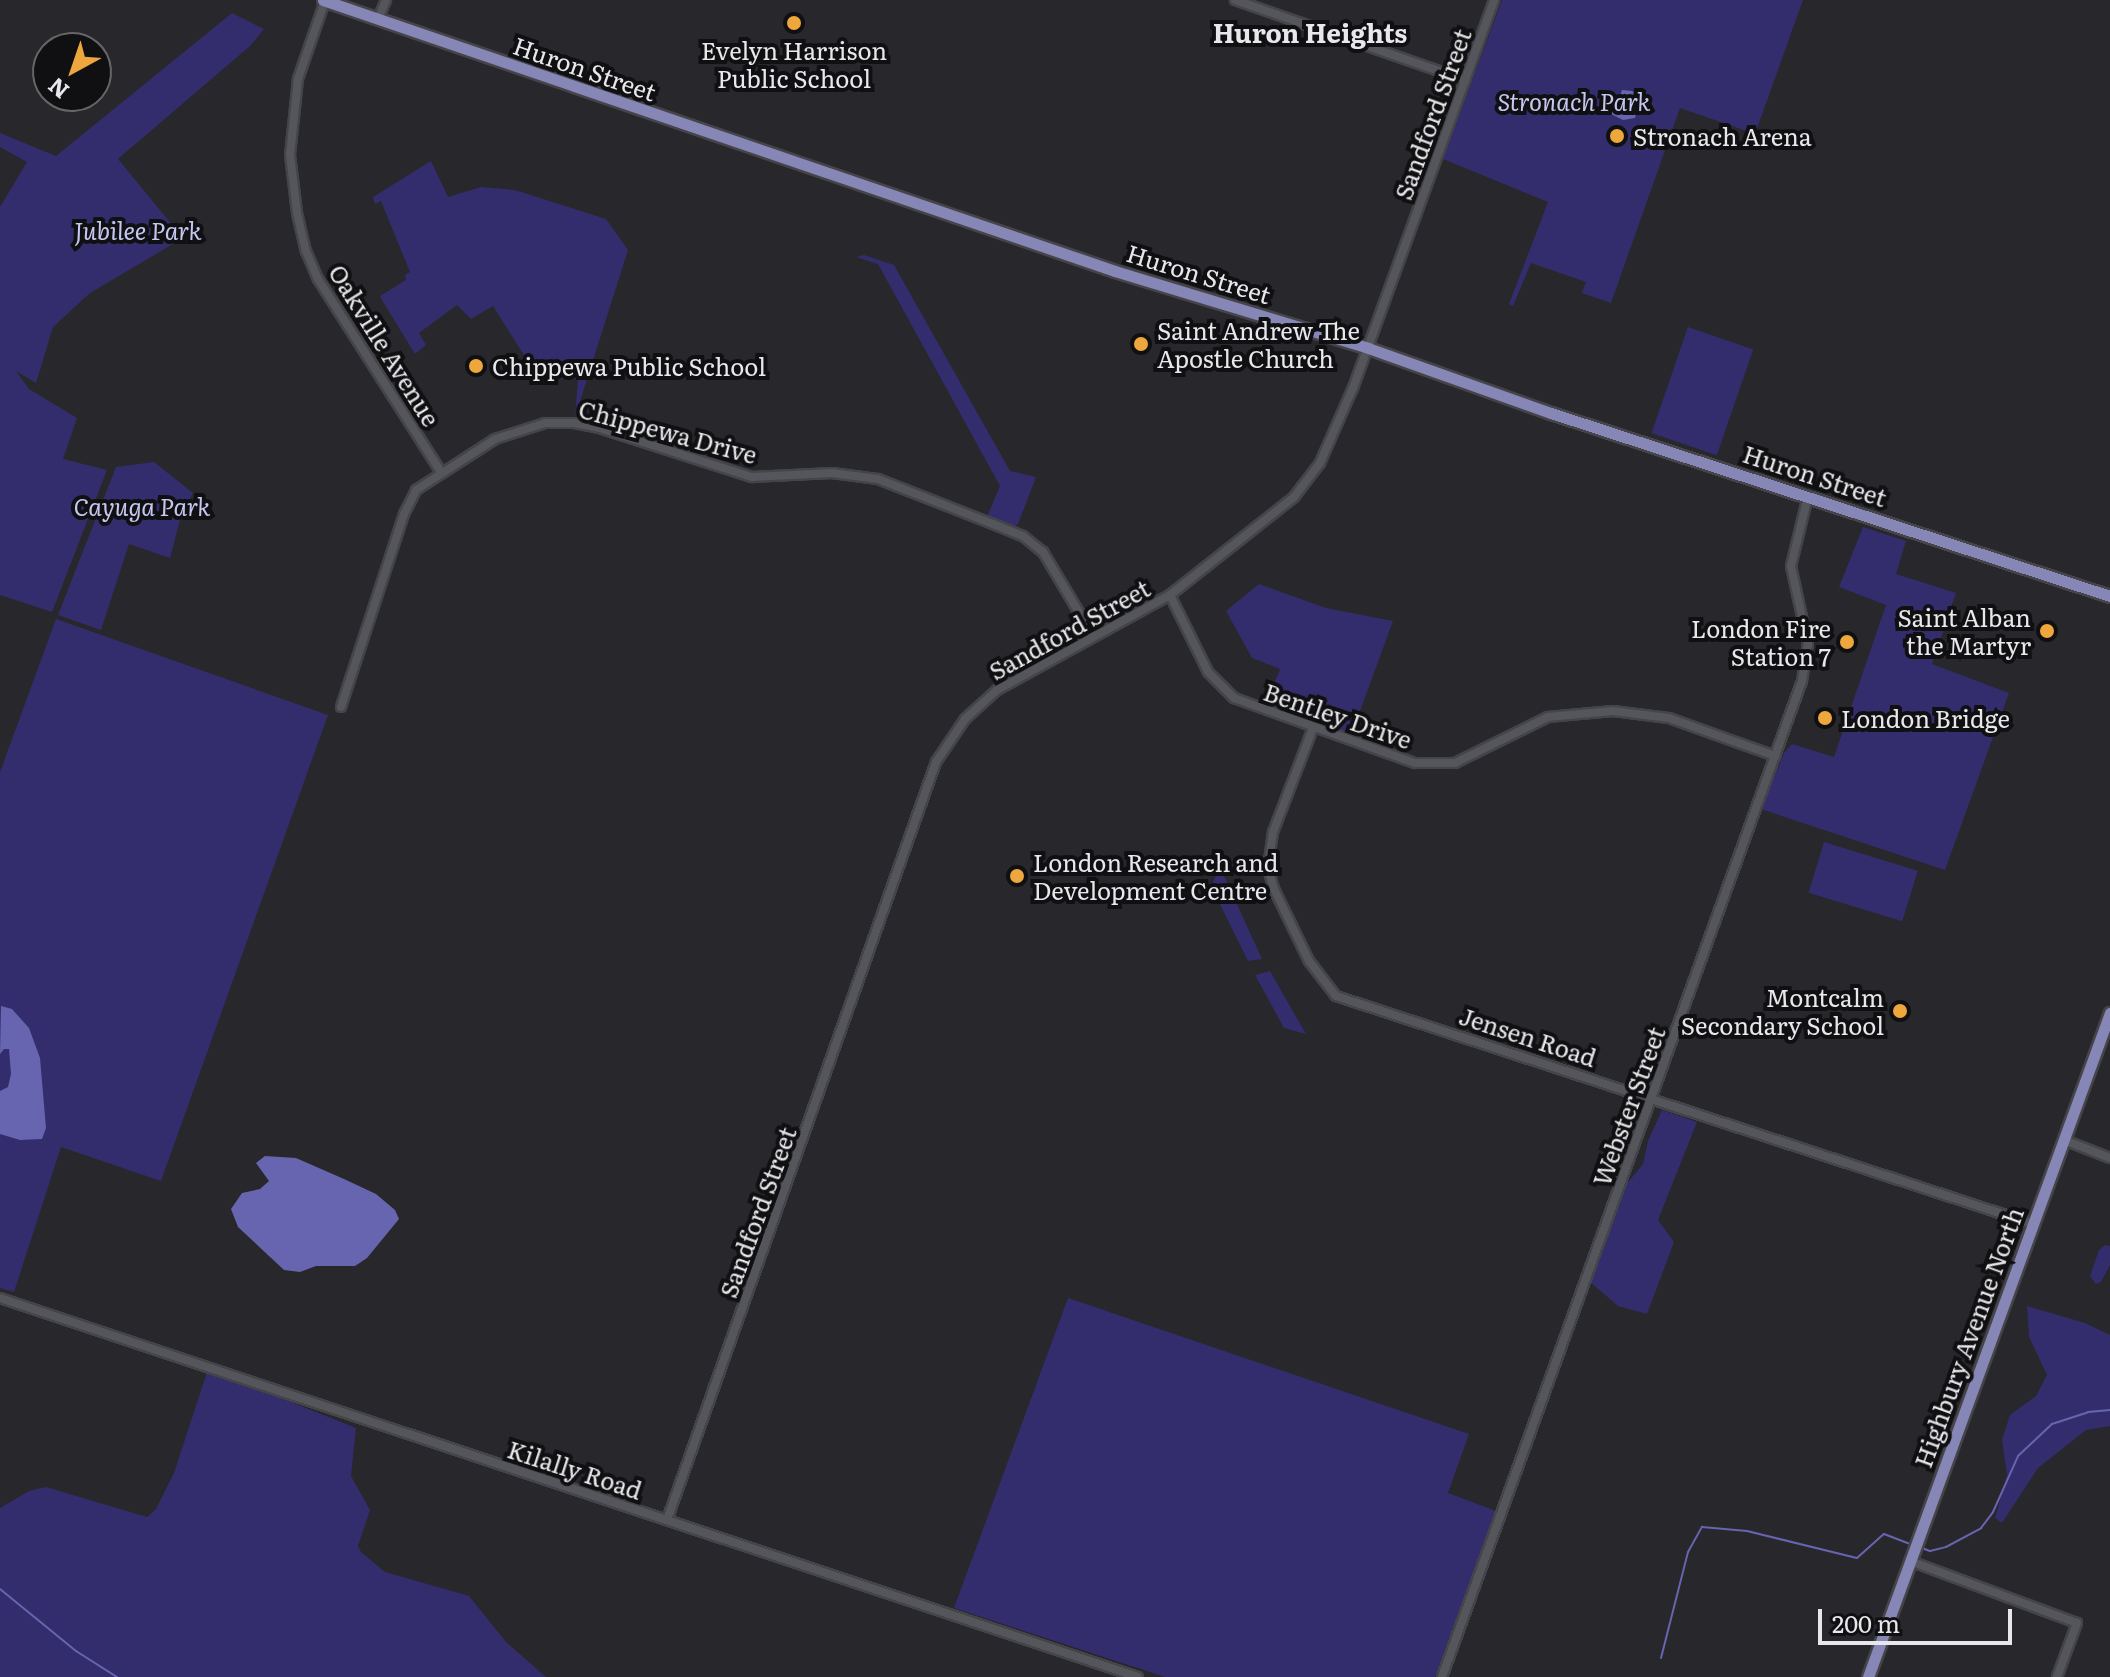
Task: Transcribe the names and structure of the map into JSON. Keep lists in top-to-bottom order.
{
  "streets": {
    "main road": ["Huron Street", "Highbury Avenue North"],
    "street": [
      "Sandford Street",
      "Oakville Avenue",
      "Chippewa Drive",
      "Bentley Drive",
      "Jensen Road",
      "Webster Street",
      "Kilally Road"
    ]
  },
  "crossings": [
    ["Huron Street", "Sandford Street"],
    ["Huron Street", "Oakville Avenue"],
    ["Huron Street", "Webster Street"],
    ["Sandford Street", "Chippewa Drive"],
    ["Sandford Street", "Bentley Drive"],
    ["Sandford Street", "Kilally Road"],
    ["Oakville Avenue", "Chippewa Drive"],
    ["Bentley Drive", "Jensen Road"],
    ["Bentley Drive", "Webster Street"],
    ["Jensen Road", "Webster Street"],
    ["Jensen Road", "Highbury Avenue North"]
  ],
  "districts": ["Huron Heights"],
  "parks": ["Stronach Park", "Jubilee Park", "Cayuga Park"],
  "places": [
    "Evelyn Harrison Public School",
    "Stronach Arena",
    "Saint Andrew The Apostle Church",
    "Chippewa Public School",
    "Saint Alban the Martyr",
    "London Fire Station 7",
    "London Bridge",
    "London Research and Development Centre",
    "Montcalm Secondary School"
  ],
  "scale_bar": "200 m",
  "north": "bottom left"
}
